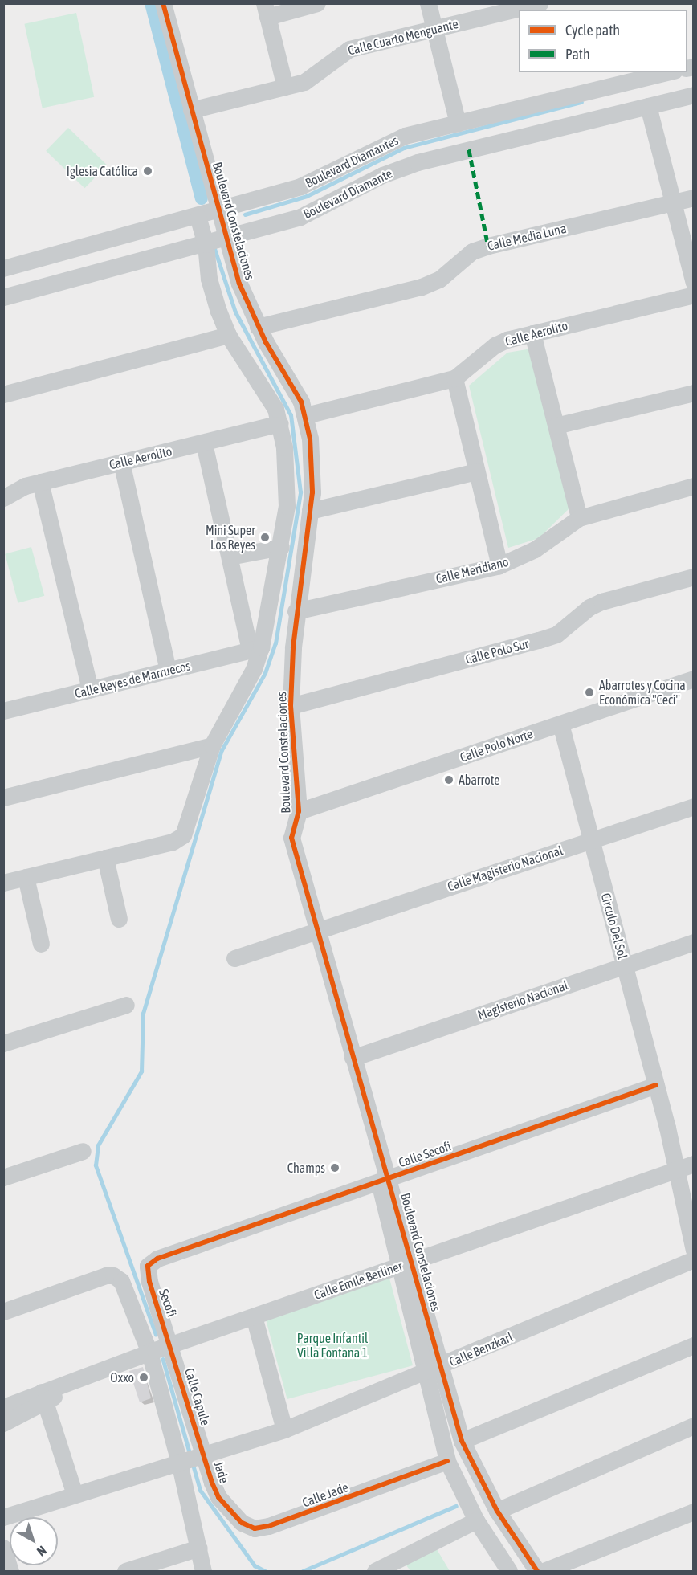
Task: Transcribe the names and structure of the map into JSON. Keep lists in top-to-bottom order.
{
  "streets": {
    "street": [
      "Calle Cuarto Menguante",
      "Boulevard Diamantes",
      "Boulevard Diamante",
      "Boulevard Constelaciones",
      "Calle Media Luna",
      "Calle Aerolito",
      "Calle Meridiano",
      "Calle Polo Sur",
      "Calle Reyes de Marruecos",
      "Calle Polo Norte",
      "Calle Magisterio Nacional",
      "Circulo Del Sol",
      "Magisterio Nacional",
      "Calle Secofi",
      "Calle Emile Berliner",
      "Secofi",
      "Calle Benzkarl",
      "Calle Capule",
      "Jade",
      "Calle Jade"
    ]
  },
  "crossings": [
    ["Calle Cuarto Menguante", "Boulevard Constelaciones"],
    ["Boulevard Diamantes", "Boulevard Constelaciones"],
    ["Boulevard Diamante", "Boulevard Constelaciones"],
    ["Boulevard Constelaciones", "Calle Media Luna"],
    ["Boulevard Constelaciones", "Calle Aerolito"],
    ["Boulevard Constelaciones", "Calle Meridiano"],
    ["Boulevard Constelaciones", "Calle Polo Sur"],
    ["Boulevard Constelaciones", "Calle Polo Norte"],
    ["Boulevard Constelaciones", "Calle Magisterio Nacional"],
    ["Boulevard Constelaciones", "Magisterio Nacional"],
    ["Boulevard Constelaciones", "Calle Secofi"],
    ["Boulevard Constelaciones", "Calle Emile Berliner"],
    ["Boulevard Constelaciones", "Calle Benzkarl"],
    ["Boulevard Constelaciones", "Calle Jade"],
    ["Calle Polo Norte", "Circulo Del Sol"],
    ["Calle Magisterio Nacional", "Circulo Del Sol"],
    ["Circulo Del Sol", "Magisterio Nacional"],
    ["Circulo Del Sol", "Calle Secofi"],
    ["Circulo Del Sol", "Calle Emile Berliner"],
    ["Calle Secofi", "Secofi"],
    ["Calle Emile Berliner", "Secofi"],
    ["Calle Emile Berliner", "Calle Capule"],
    ["Secofi", "Calle Capule"],
    ["Calle Benzkarl", "Calle Capule"],
    ["Calle Benzkarl", "Jade"],
    ["Calle Capule", "Jade"],
    ["Jade", "Calle Jade"]
  ],
  "parks": ["Parque Infantil Villa Fontana 1"],
  "places": [
    "Iglesia Católica",
    "Mini Super Los Reyes",
    "Abarrotes y Cocina Económica ''Ceci''",
    "Abarrote",
    "Champs",
    "Oxxo"
  ],
  "legend": ["Cycle path", "Path"],
  "north": "bottom right"
}
